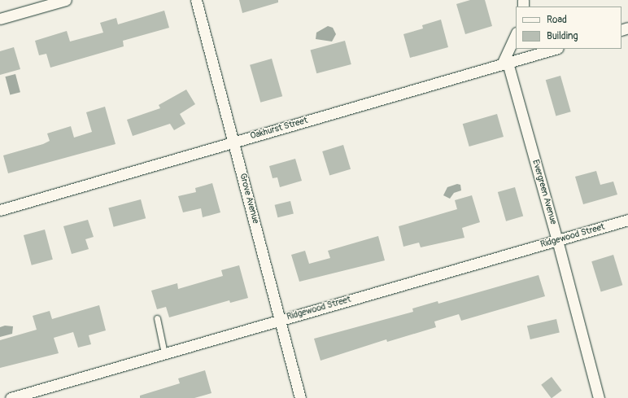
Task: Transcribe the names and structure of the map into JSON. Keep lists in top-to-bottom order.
{
  "streets": {
    "street": [
      "Oakhurst Street",
      "Evergreen Avenue",
      "Grove Avenue",
      "Ridgewood Street"
    ]
  },
  "crossings": [
    ["Oakhurst Street", "Evergreen Avenue"],
    ["Oakhurst Street", "Grove Avenue"],
    ["Evergreen Avenue", "Ridgewood Street"],
    ["Grove Avenue", "Ridgewood Street"]
  ],
  "legend": ["Road", "Building"]
}
